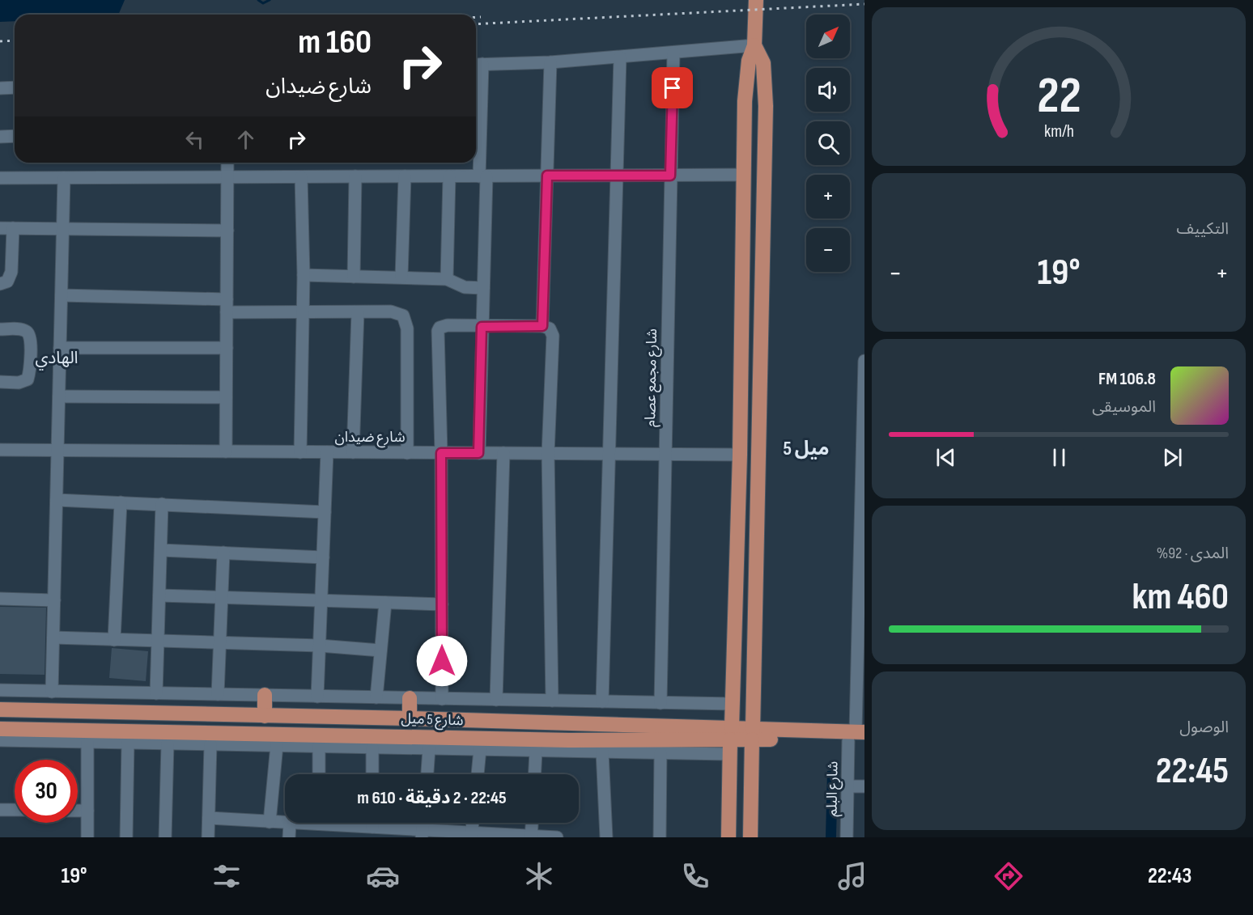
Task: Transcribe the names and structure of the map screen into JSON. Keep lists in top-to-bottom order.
{
  "streets": {
    "main road": ["شارع 5 ميل"],
    "street": ["شارع مجمع عصام", "شارع ضيدان", "شارع البلم"]
  },
  "crossings": [
    ["شارع مجمع عصام", "شارع ضيدان"],
    ["شارع 5 ميل", "شارع البلم"]
  ],
  "districts": ["الهادي", "5 ميل"],
  "north": "top right",
  "page": {
    "map_buttons": ["+", "−"],
    "turn": ["160 m", "شارع ضيدان"],
    "tile": [
      "التكييف",
      ["المدى · 92%", "460 km"],
      ["الوصول", "22:45"]
    ],
    "heat": ["−", "19°", "+"],
    "song": ["106.8 FM", "الموسيقى"],
    "limit": "30",
    "trip": "22:45 · 2 دقيقة · 610 m",
    "tabs": ["22:43", "19°"],
    "gauge": ["22", "km/h"]
  }
}
